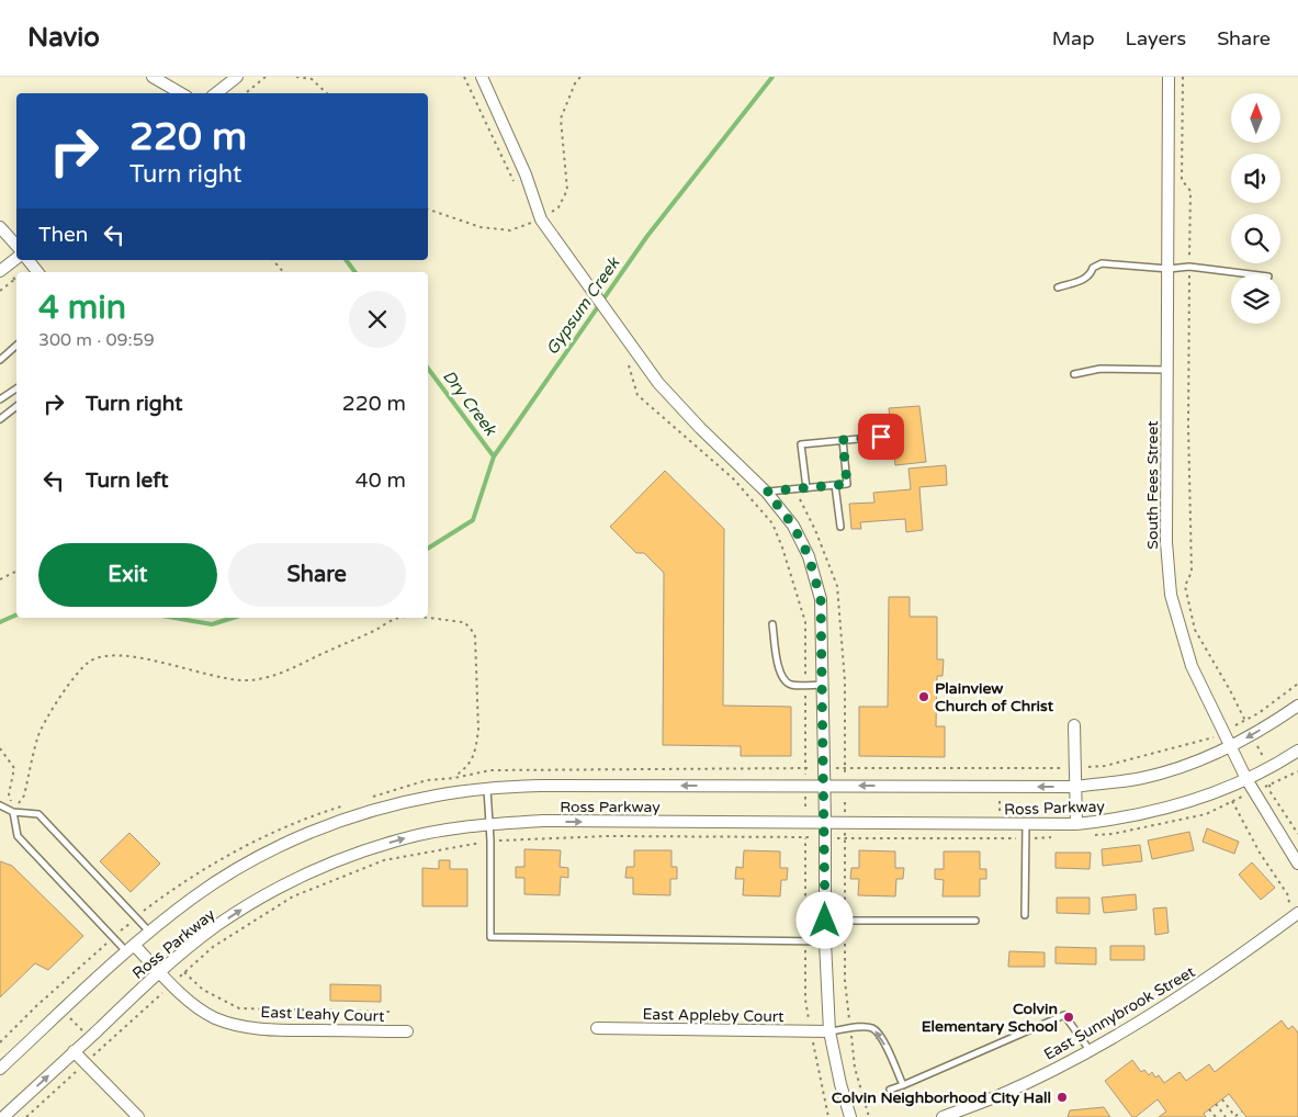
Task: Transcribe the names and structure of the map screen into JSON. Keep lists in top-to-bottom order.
{
  "streets": {
    "street": [
      "South Fees Street",
      "Ross Parkway",
      "East Sunnybrook Street",
      "East Leahy Court",
      "East Appleby Court"
    ]
  },
  "crossings": [
    ["South Fees Street", "Ross Parkway"],
    ["Ross Parkway", "East Leahy Court"]
  ],
  "water": ["Gypsum Creek", "Dry Creek"],
  "places": ["Plainview Church of Christ", "Colvin Elementary School", "Colvin Neighborhood City Hall"],
  "north": "top",
  "page": {
    "header": "Navio",
    "nav": ["Map", "Layers", "Share"],
    "turn": ["220 m", "Turn right"],
    "then": "Then",
    "heading": ["4 min", "300 m · 09:59"],
    "list": [
      {
        "name": "Turn right",
        "value": "220 m"
      },
      {
        "name": "Turn left",
        "value": "40 m"
      }
    ],
    "buttons": ["Exit", "Share"]
  }
}
